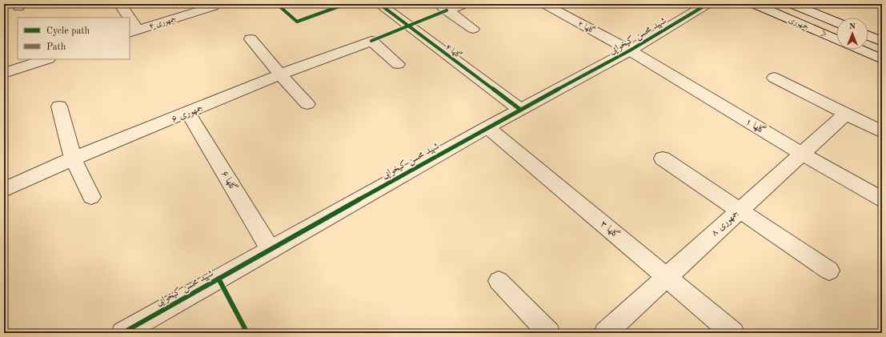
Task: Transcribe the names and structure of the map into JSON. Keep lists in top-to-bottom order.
{
  "streets": {
    "street": [
      "جمهوری ۴",
      "جمهوری",
      "گلها ۲",
      "شهید محسن کیخوایی",
      "گلها ۴",
      "جمهوری ۶",
      "گلها ۱",
      "گلها ۶",
      "جمهوری ۸",
      "گلها ۳"
    ]
  },
  "crossings": [
    ["گلها ۲", "شهید محسن کیخوایی"],
    ["گلها ۲", "گلها ۱"],
    ["شهید محسن کیخوایی", "گلها ۴"],
    ["شهید محسن کیخوایی", "گلها ۱"],
    ["شهید محسن کیخوایی", "گلها ۶"],
    ["شهید محسن کیخوایی", "گلها ۳"],
    ["جمهوری ۶", "گلها ۶"],
    ["گلها ۱", "جمهوری ۸"],
    ["جمهوری ۸", "گلها ۳"]
  ],
  "legend": ["Cycle path", "Path"],
  "north": "top"
}
